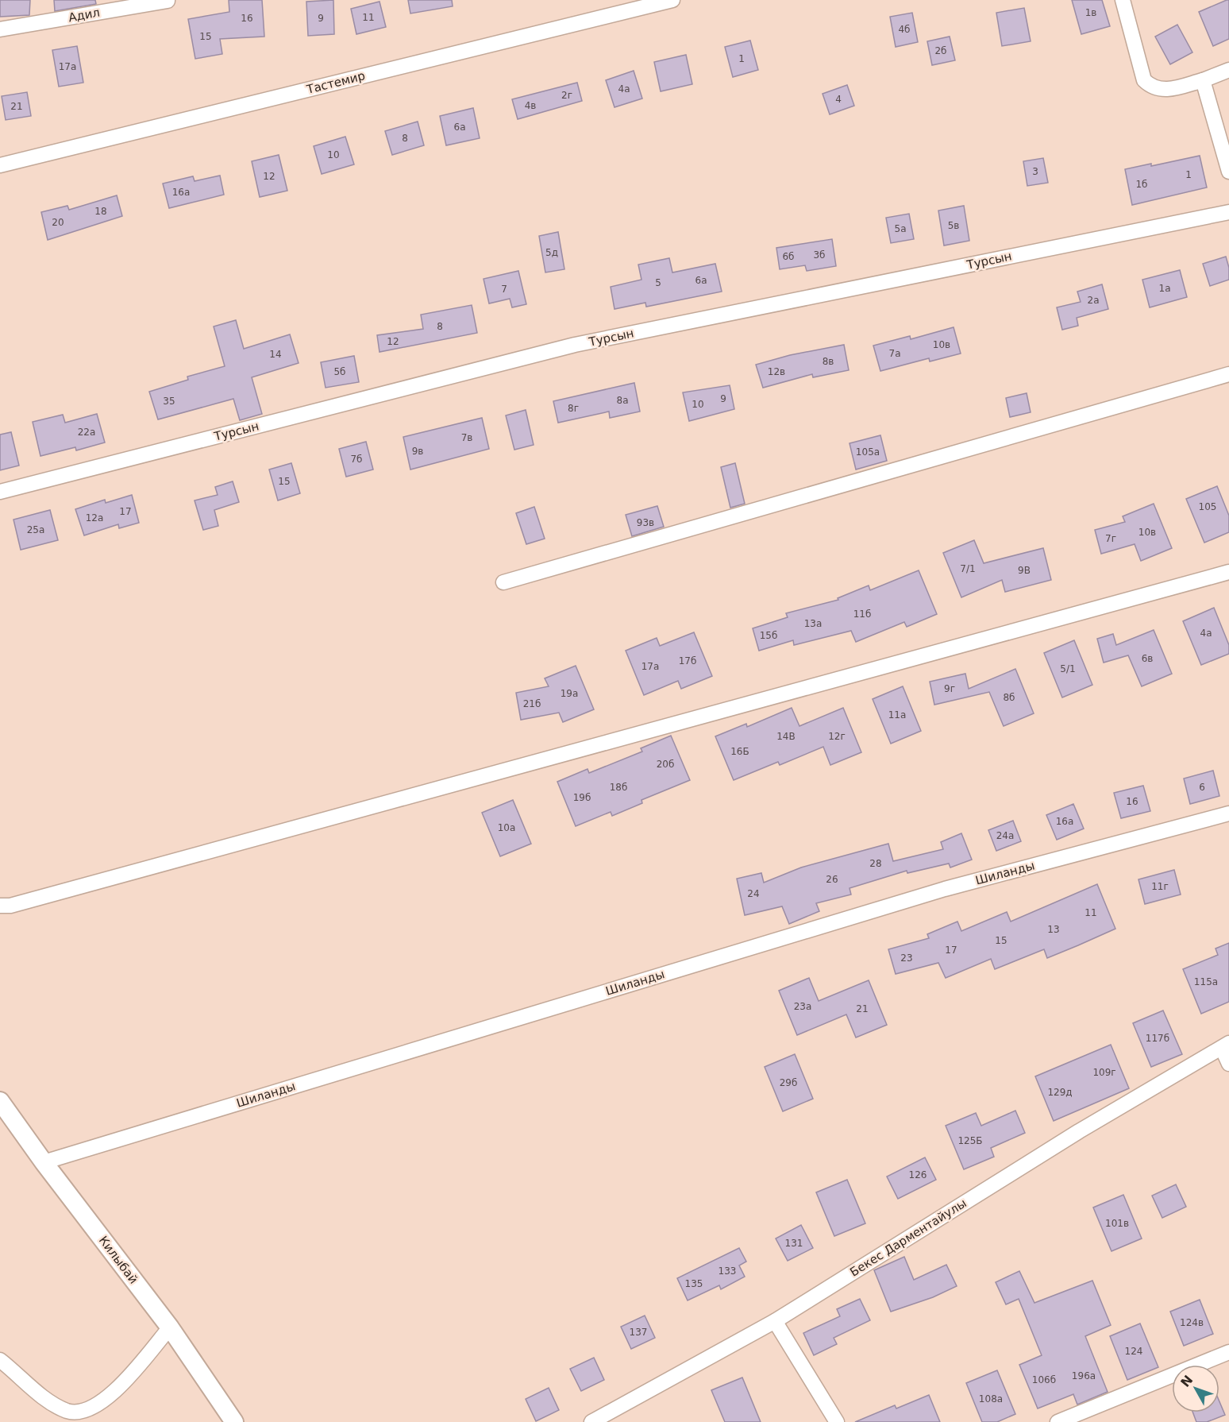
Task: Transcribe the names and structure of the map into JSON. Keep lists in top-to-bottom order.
{
  "streets": {
    "street": [
      "Адил",
      "Тастемир",
      "Турсын",
      "Шиланды",
      "Бекес Дарментайулы",
      "Килыбай"
    ]
  },
  "crossings": [
    ["Шиланды", "Килыбай"]
  ],
  "house_numbers": [
    "1в",
    "11",
    "16",
    "9",
    "4б",
    "15",
    "2б",
    "1",
    "17а",
    "4а",
    "2г",
    "4",
    "4в",
    "21",
    "6а",
    "8",
    "10",
    "3",
    "1",
    "12",
    "1б",
    "16а",
    "18",
    "20",
    "5в",
    "5а",
    "5д",
    "3б",
    "6б",
    "6а",
    "5",
    "1а",
    "7",
    "2а",
    "8",
    "12",
    "10в",
    "7а",
    "14",
    "8в",
    "5б",
    "12в",
    "9",
    "8а",
    "35",
    "10",
    "8г",
    "22а",
    "7в",
    "9в",
    "105а",
    "7б",
    "15",
    "105",
    "17",
    "12а",
    "93в",
    "25а",
    "10в",
    "7г",
    "7/1",
    "9В",
    "11б",
    "13а",
    "4а",
    "15б",
    "6в",
    "17б",
    "17а",
    "5/1",
    "9г",
    "19а",
    "8б",
    "21б",
    "11а",
    "14В",
    "12г",
    "16Б",
    "20б",
    "18б",
    "6",
    "19б",
    "16",
    "16а",
    "10а",
    "24а",
    "28",
    "26",
    "11г",
    "24",
    "11",
    "13",
    "15",
    "17",
    "23",
    "115а",
    "23а",
    "21",
    "117б",
    "109г",
    "29б",
    "129д",
    "125Б",
    "126",
    "101в",
    "131",
    "133",
    "135",
    "124в",
    "137",
    "124",
    "196а",
    "106б",
    "108а"
  ],
  "north": "top left"
}
